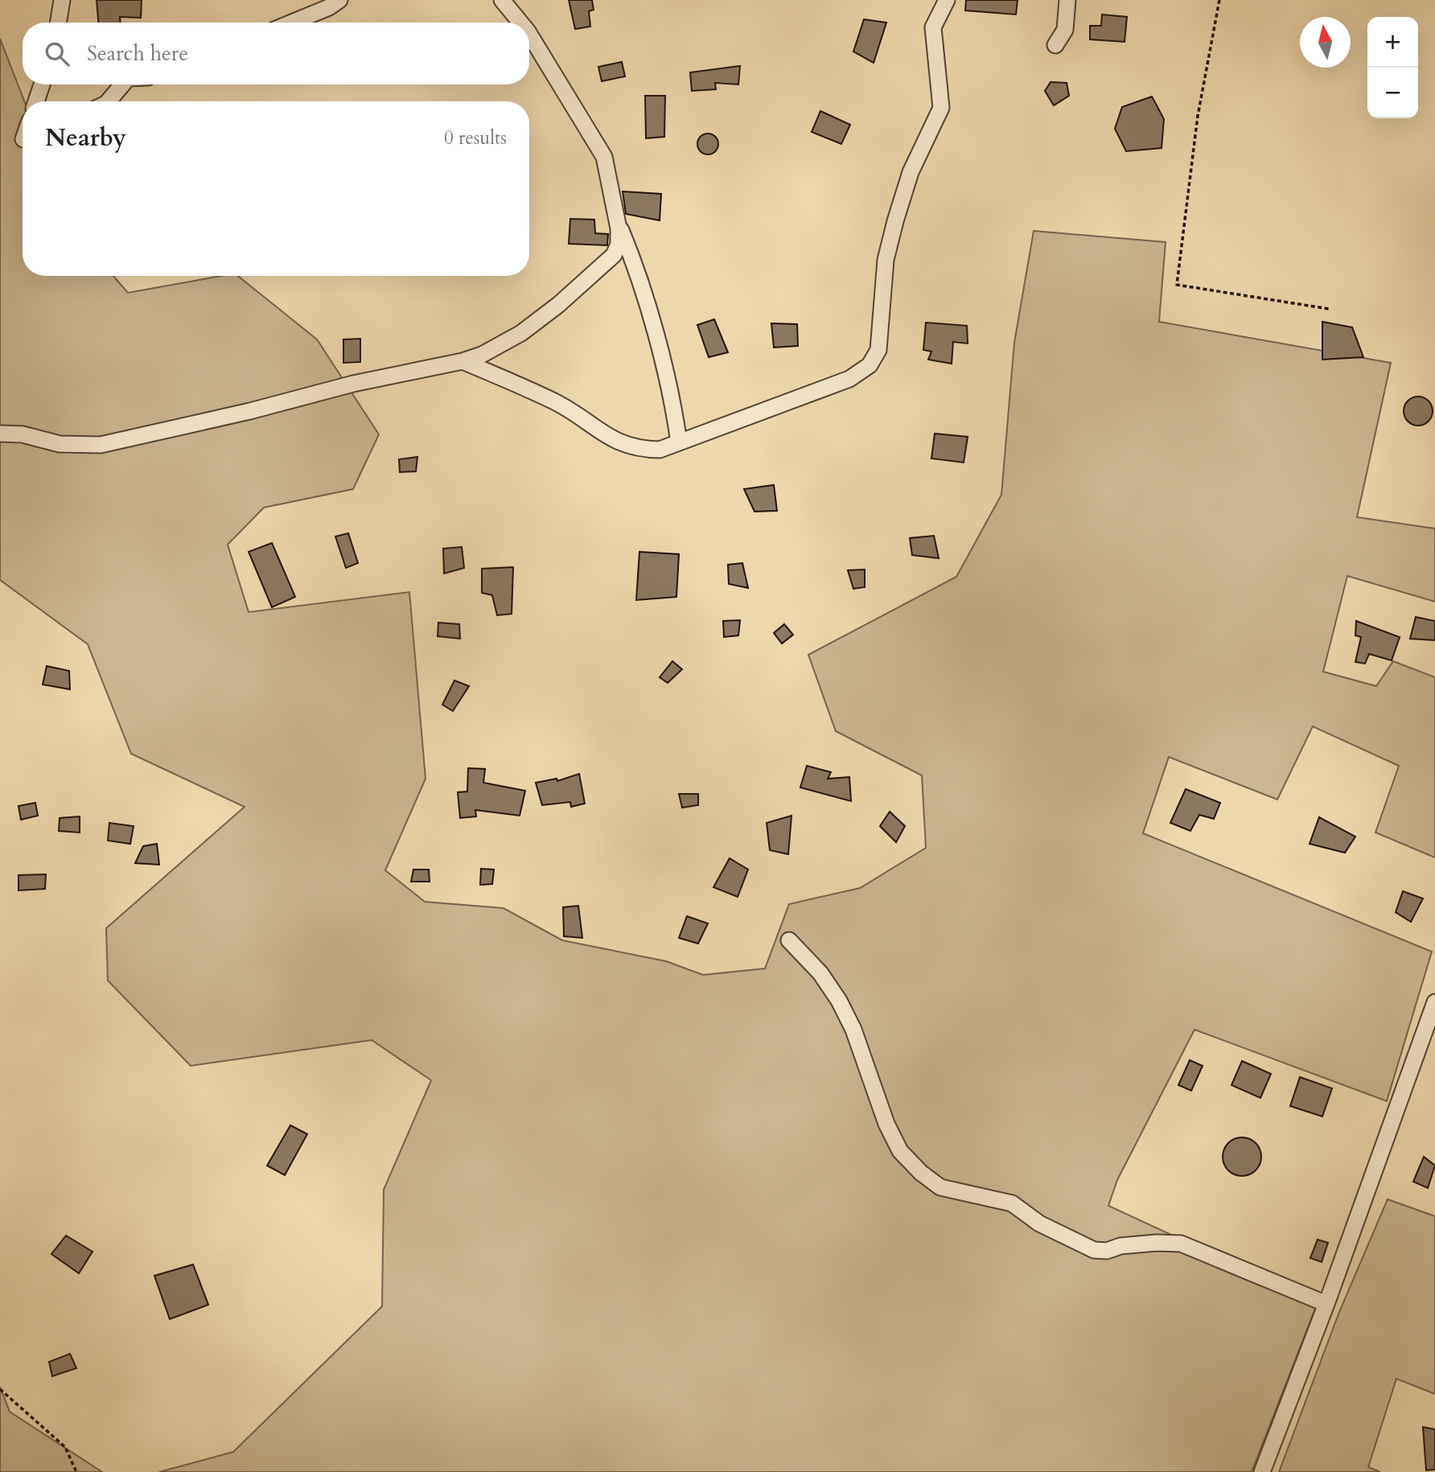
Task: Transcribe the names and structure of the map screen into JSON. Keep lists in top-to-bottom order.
{
  "north": "top",
  "page": {
    "map_buttons": ["+", "−"],
    "search": "Search here",
    "heading": ["Nearby", "0 results"]
  }
}
